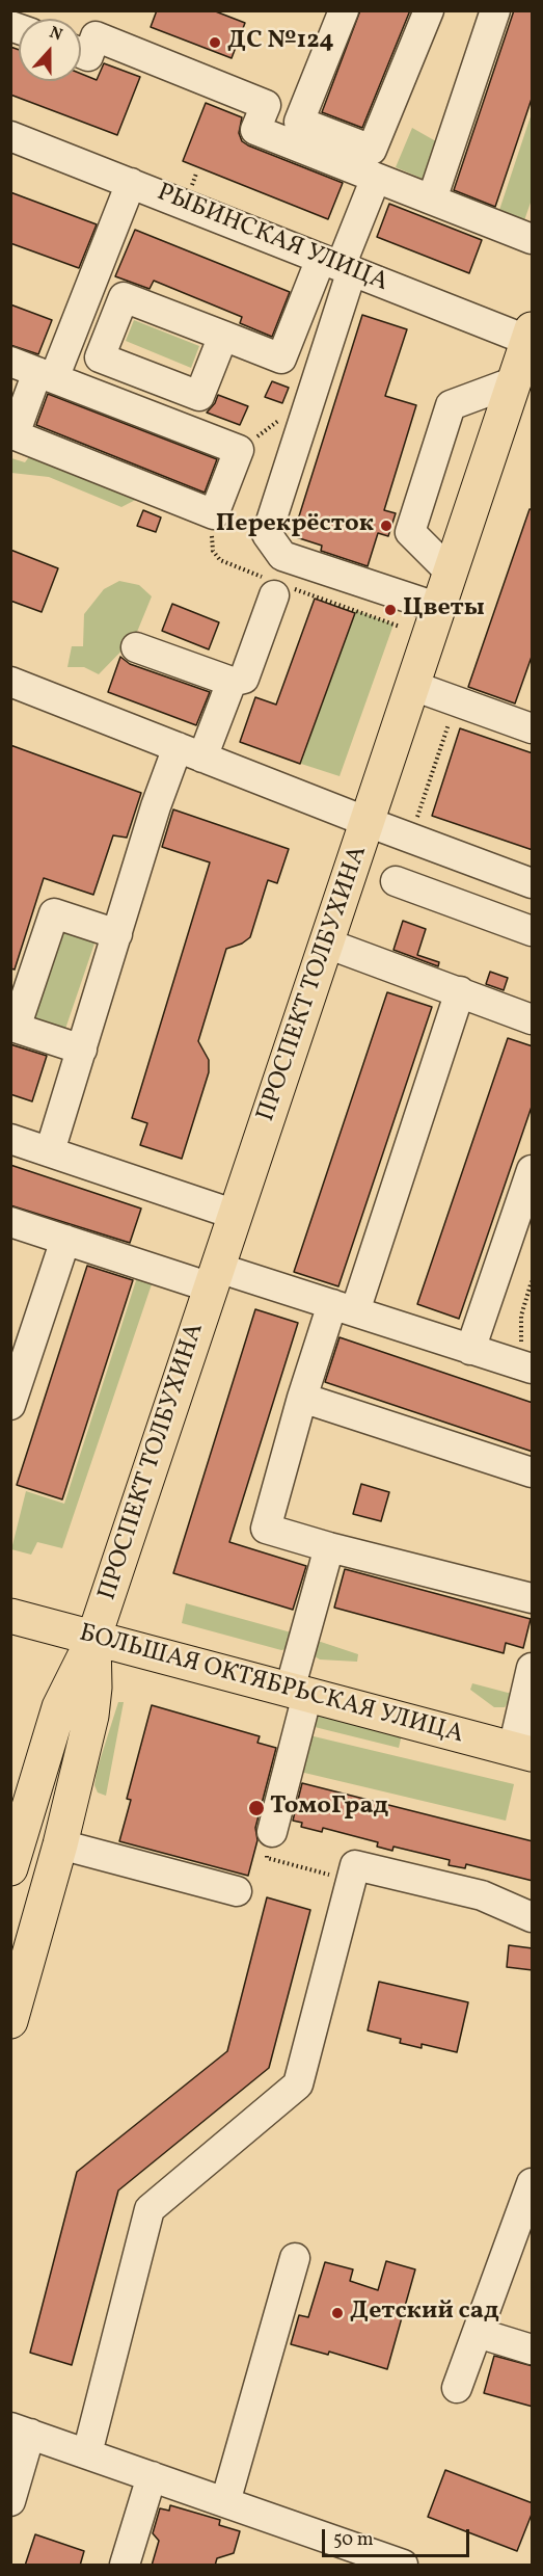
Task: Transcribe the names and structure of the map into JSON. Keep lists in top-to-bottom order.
{
  "streets": {
    "main road": ["ПРОСПЕКТ ТОЛБУХИНА", "БОЛЬШАЯ ОКТЯБРЬСКАЯ УЛИЦА"],
    "street": ["РЫБИНСКАЯ УЛИЦА"]
  },
  "crossings": [
    ["РЫБИНСКАЯ УЛИЦА", "ПРОСПЕКТ ТОЛБУХИНА"],
    ["ПРОСПЕКТ ТОЛБУХИНА", "БОЛЬШАЯ ОКТЯБРЬСКАЯ УЛИЦА"]
  ],
  "places": [
    "ДС №124",
    "Перекрёсток",
    "Цветы",
    "ТомоГрад",
    "Детский сад"
  ],
  "scale_bar": "50 m",
  "north": "top"
}
